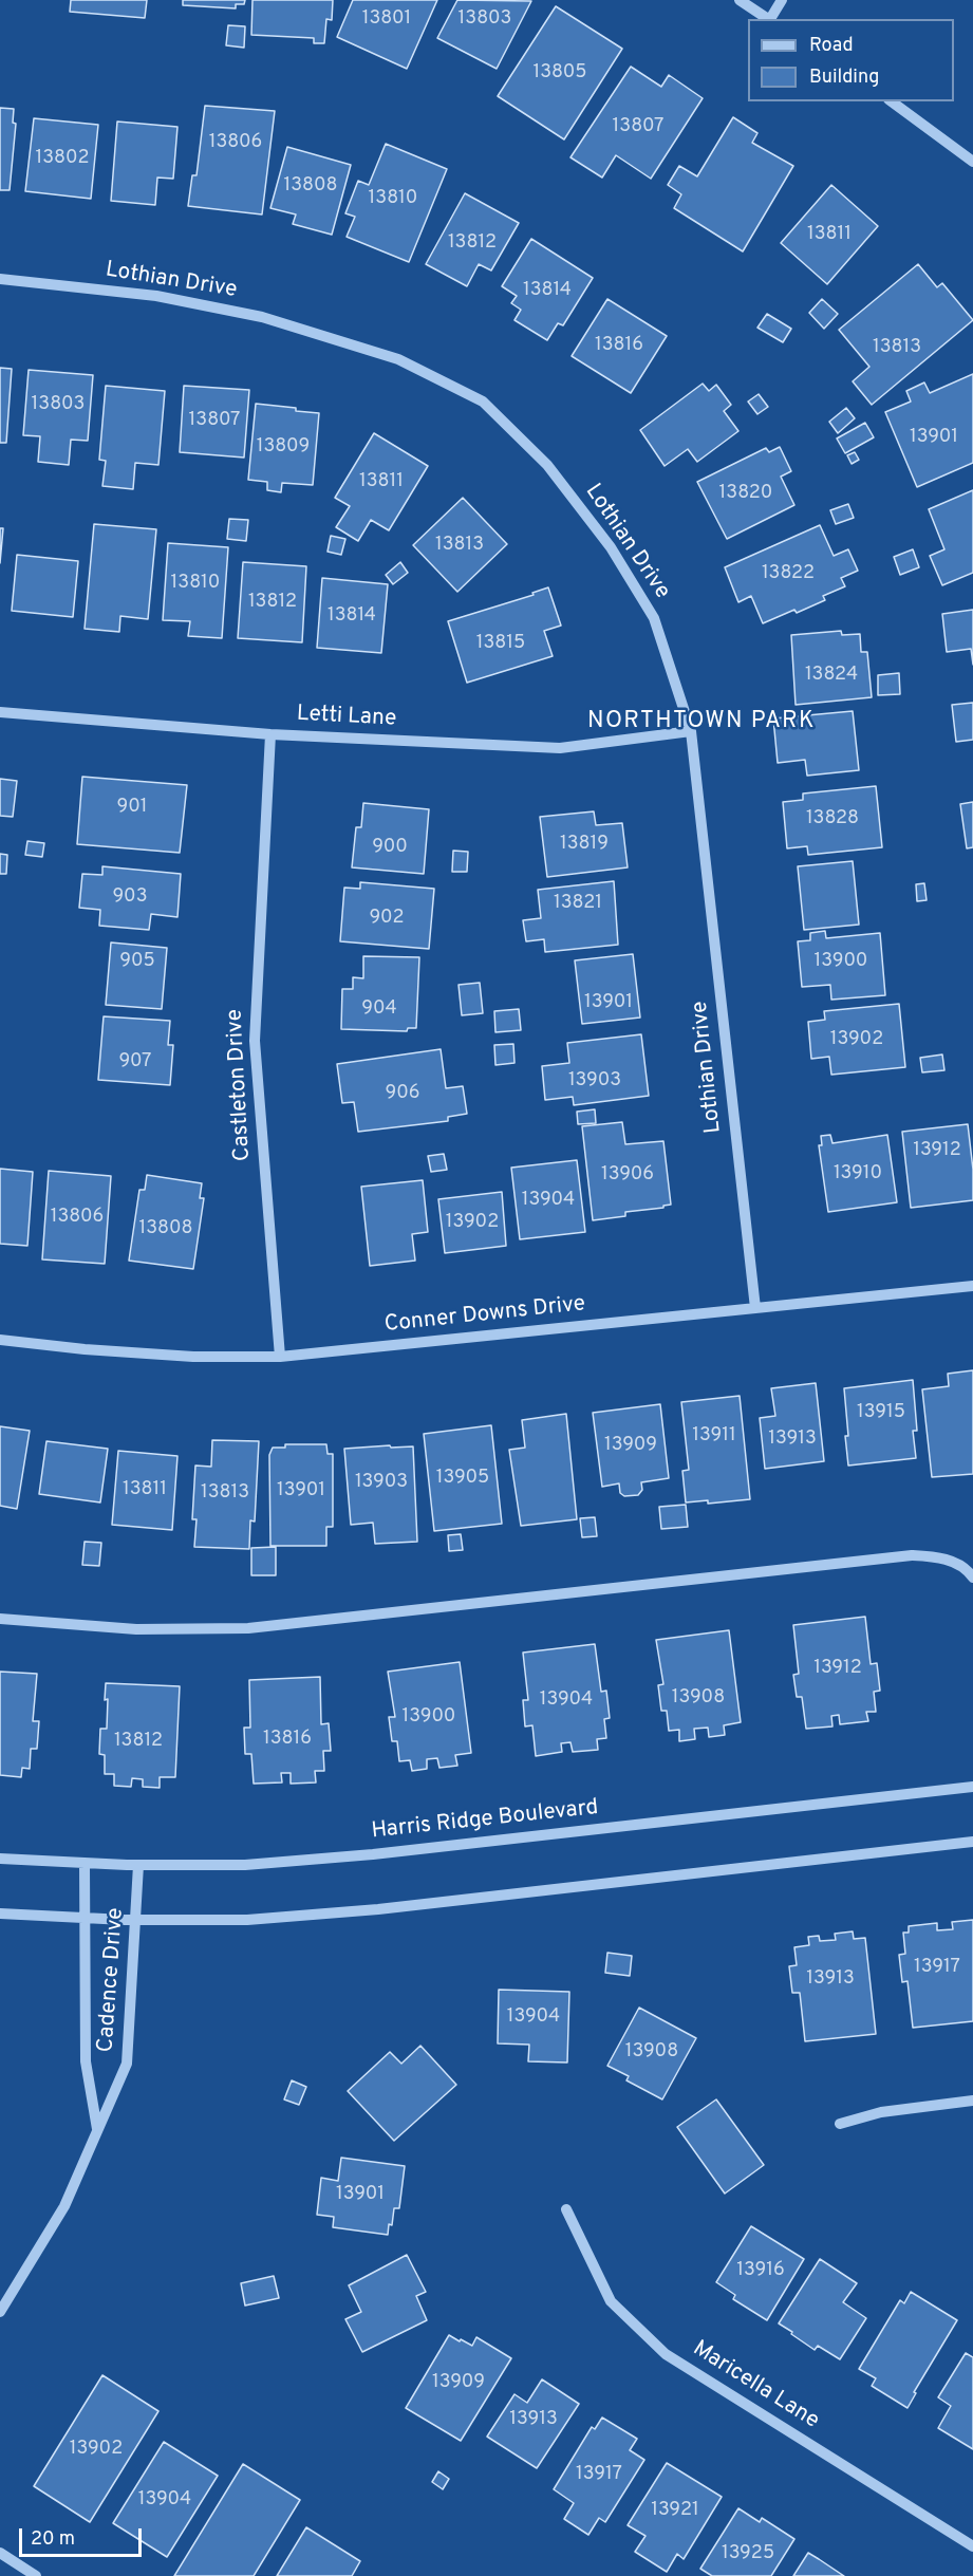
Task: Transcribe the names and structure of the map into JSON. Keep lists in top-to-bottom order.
{
  "streets": {
    "street": [
      "Lothian Drive",
      "Letti Lane",
      "Castleton Drive",
      "Conner Downs Drive",
      "Harris Ridge Boulevard",
      "Cadence Drive",
      "Maricella Lane"
    ]
  },
  "crossings": [
    ["Lothian Drive", "Letti Lane"],
    ["Lothian Drive", "Conner Downs Drive"],
    ["Letti Lane", "Castleton Drive"],
    ["Castleton Drive", "Conner Downs Drive"],
    ["Harris Ridge Boulevard", "Cadence Drive"]
  ],
  "districts": ["NORTHTOWN PARK"],
  "house_numbers": [
    "13801",
    "13803",
    "13805",
    "13807",
    "13806",
    "13802",
    "13808",
    "13810",
    "13811",
    "13812",
    "13814",
    "13816",
    "13813",
    "13803",
    "13807",
    "13901",
    "13809",
    "13811",
    "13820",
    "13813",
    "13822",
    "13810",
    "13812",
    "13814",
    "13815",
    "13824",
    "901",
    "13828",
    "13819",
    "900",
    "903",
    "13821",
    "902",
    "905",
    "13900",
    "13901",
    "904",
    "13902",
    "907",
    "13903",
    "906",
    "13912",
    "13910",
    "13906",
    "13904",
    "13806",
    "13902",
    "13808",
    "13915",
    "13911",
    "13913",
    "13909",
    "13905",
    "13903",
    "13811",
    "13901",
    "13813",
    "13912",
    "13908",
    "13904",
    "13900",
    "13816",
    "13812",
    "13917",
    "13913",
    "13904",
    "13908",
    "13901",
    "13916",
    "13909",
    "13913",
    "13902",
    "13917",
    "13904",
    "13921",
    "13925"
  ],
  "legend": ["Road", "Building"],
  "scale_bar": "20 m"
}
